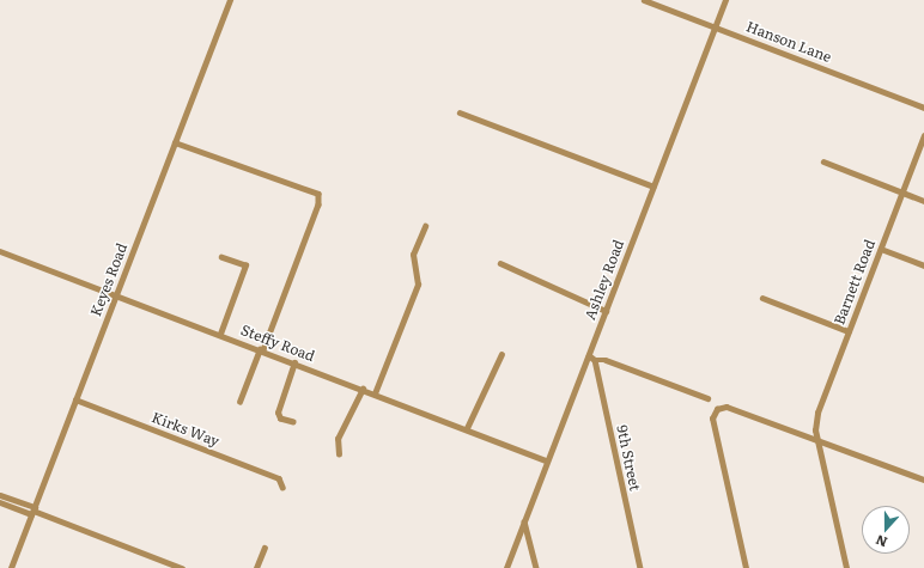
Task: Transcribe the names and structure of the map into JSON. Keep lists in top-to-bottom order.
{
  "streets": {
    "street": [
      "Hanson Lane",
      "Keyes Road",
      "Ashley Road",
      "Barnett Road",
      "Steffy Road",
      "Kirks Way",
      "9th Street"
    ]
  },
  "crossings": [
    ["Hanson Lane", "Ashley Road"],
    ["Keyes Road", "Steffy Road"],
    ["Keyes Road", "Kirks Way"],
    ["Ashley Road", "Steffy Road"]
  ],
  "north": "bottom"
}
